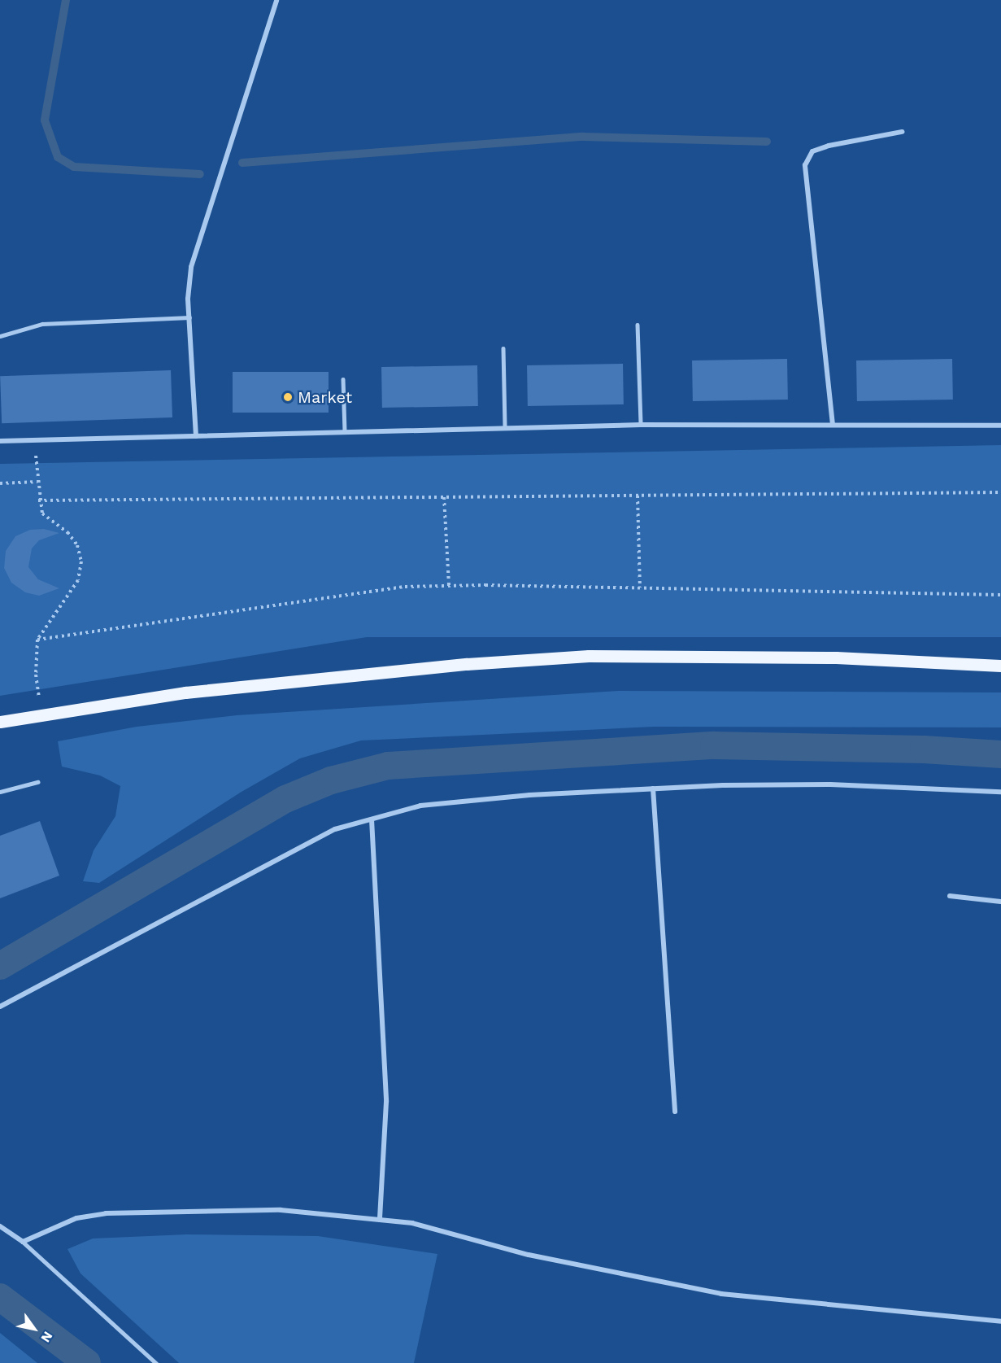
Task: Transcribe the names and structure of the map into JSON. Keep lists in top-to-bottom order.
{
  "places": ["Market"],
  "north": "bottom right"
}
